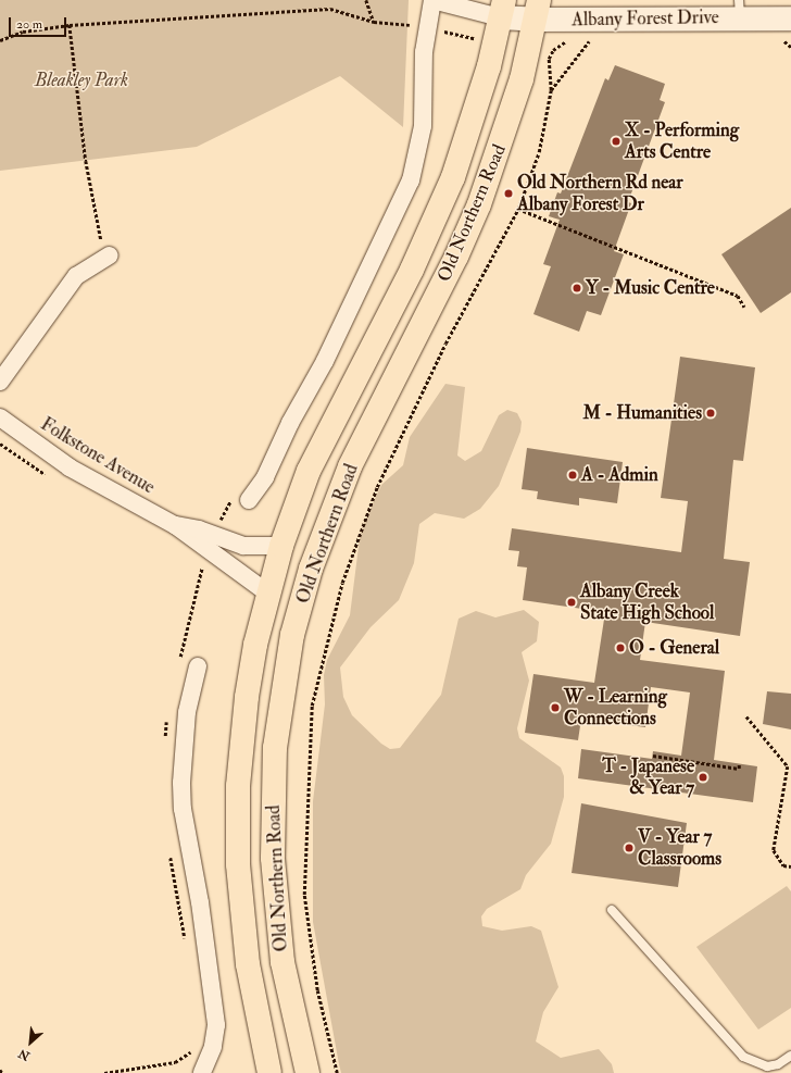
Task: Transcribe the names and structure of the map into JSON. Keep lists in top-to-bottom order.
{
  "streets": {
    "highway": ["Old Northern Road"],
    "street": ["Albany Forest Drive", "Folkstone Avenue"]
  },
  "crossings": [
    ["Albany Forest Drive", "Old Northern Road"],
    ["Old Northern Road", "Folkstone Avenue"]
  ],
  "parks": ["Bleakley Park"],
  "places": [
    "X - Performing Arts Centre",
    "Old Northern Rd near Albany Forest Dr",
    "Y - Music Centre",
    "M - Humanities",
    "A - Admin",
    "Albany Creek State High School",
    "O - General",
    "W - Learning Connections",
    "T - Japanese & Year 7",
    "V - Year 7 Classrooms"
  ],
  "scale_bar": "20 m",
  "north": "bottom left"
}
